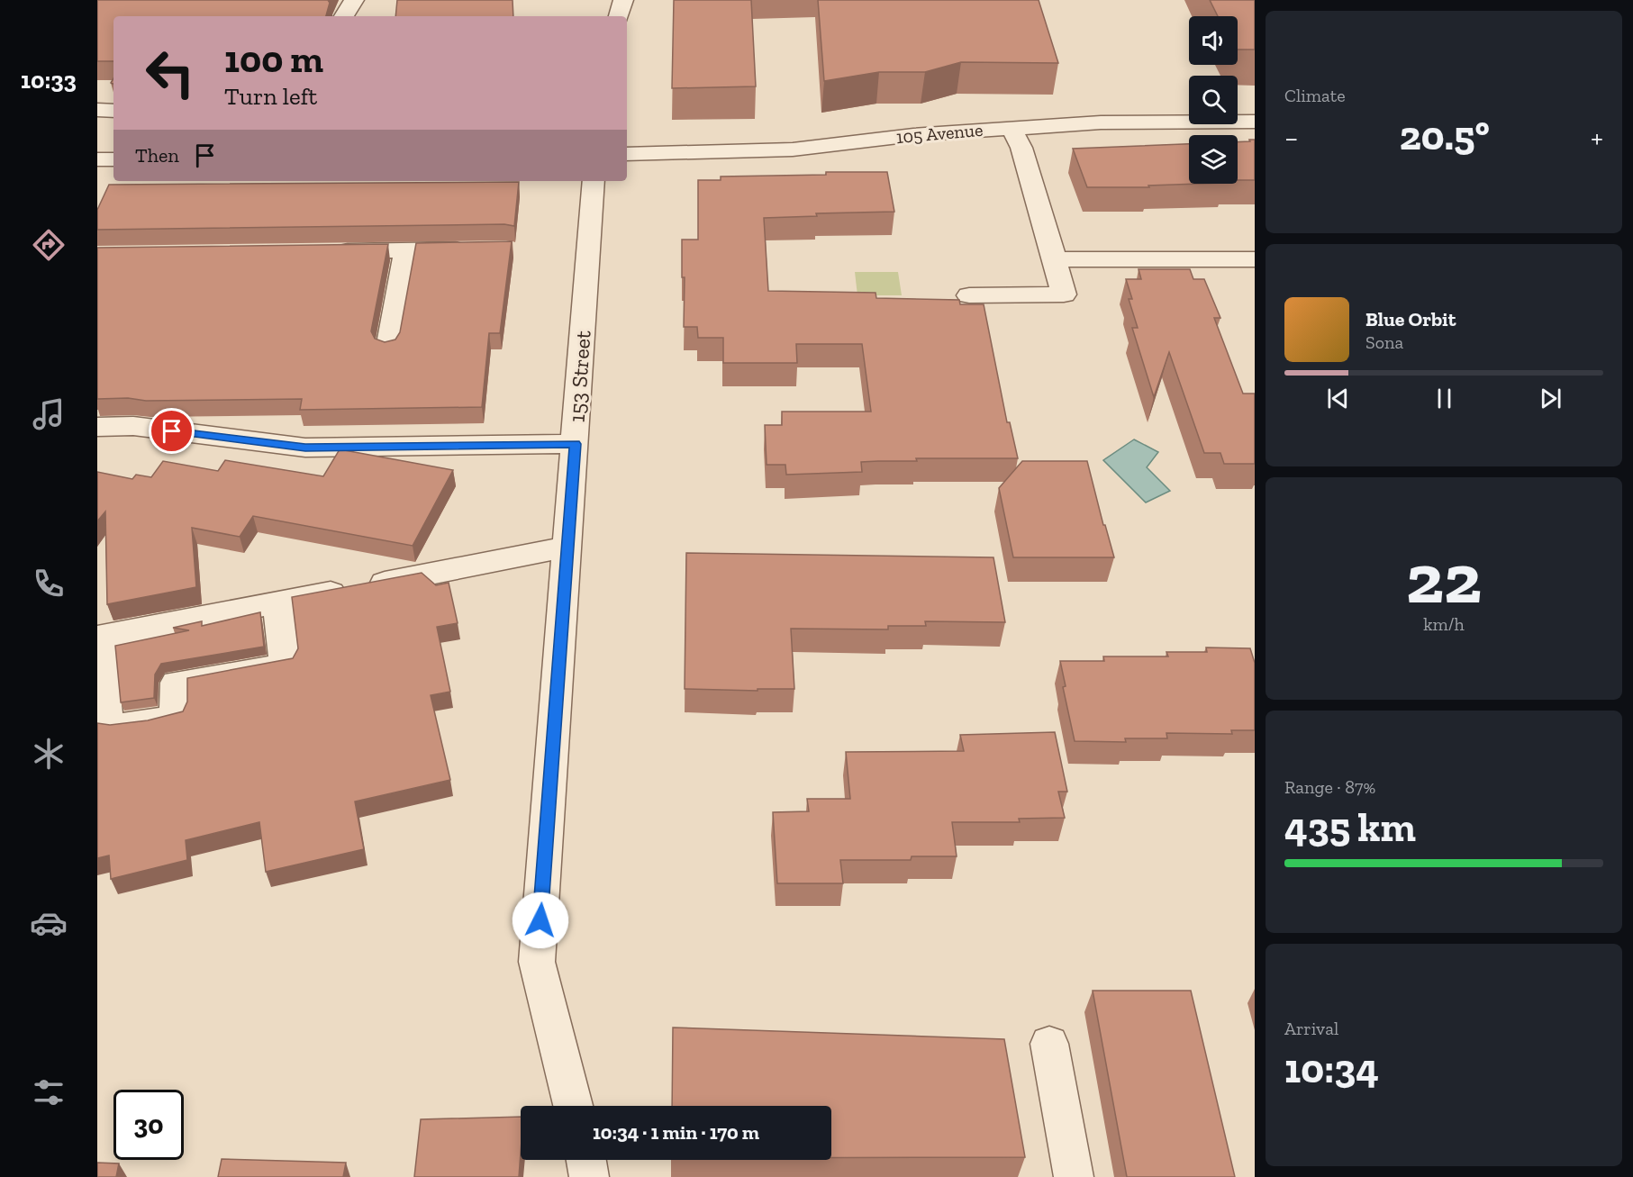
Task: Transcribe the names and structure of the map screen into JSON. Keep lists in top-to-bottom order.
{
  "streets": {
    "street": ["105 Avenue", "153 Street"]
  },
  "page": {
    "tabs": "10:33",
    "tile": [
      "Climate",
      ["22", "km/h"],
      ["Range · 87%", "435 km"],
      ["Arrival", "10:34"]
    ],
    "turn": ["100 m", "Turn left"],
    "heat": ["−", "20.5°", "+"],
    "then": "Then",
    "song": ["Blue Orbit", "Sona"],
    "limit": "30",
    "trip": "10:34 · 1 min · 170 m"
  }
}
